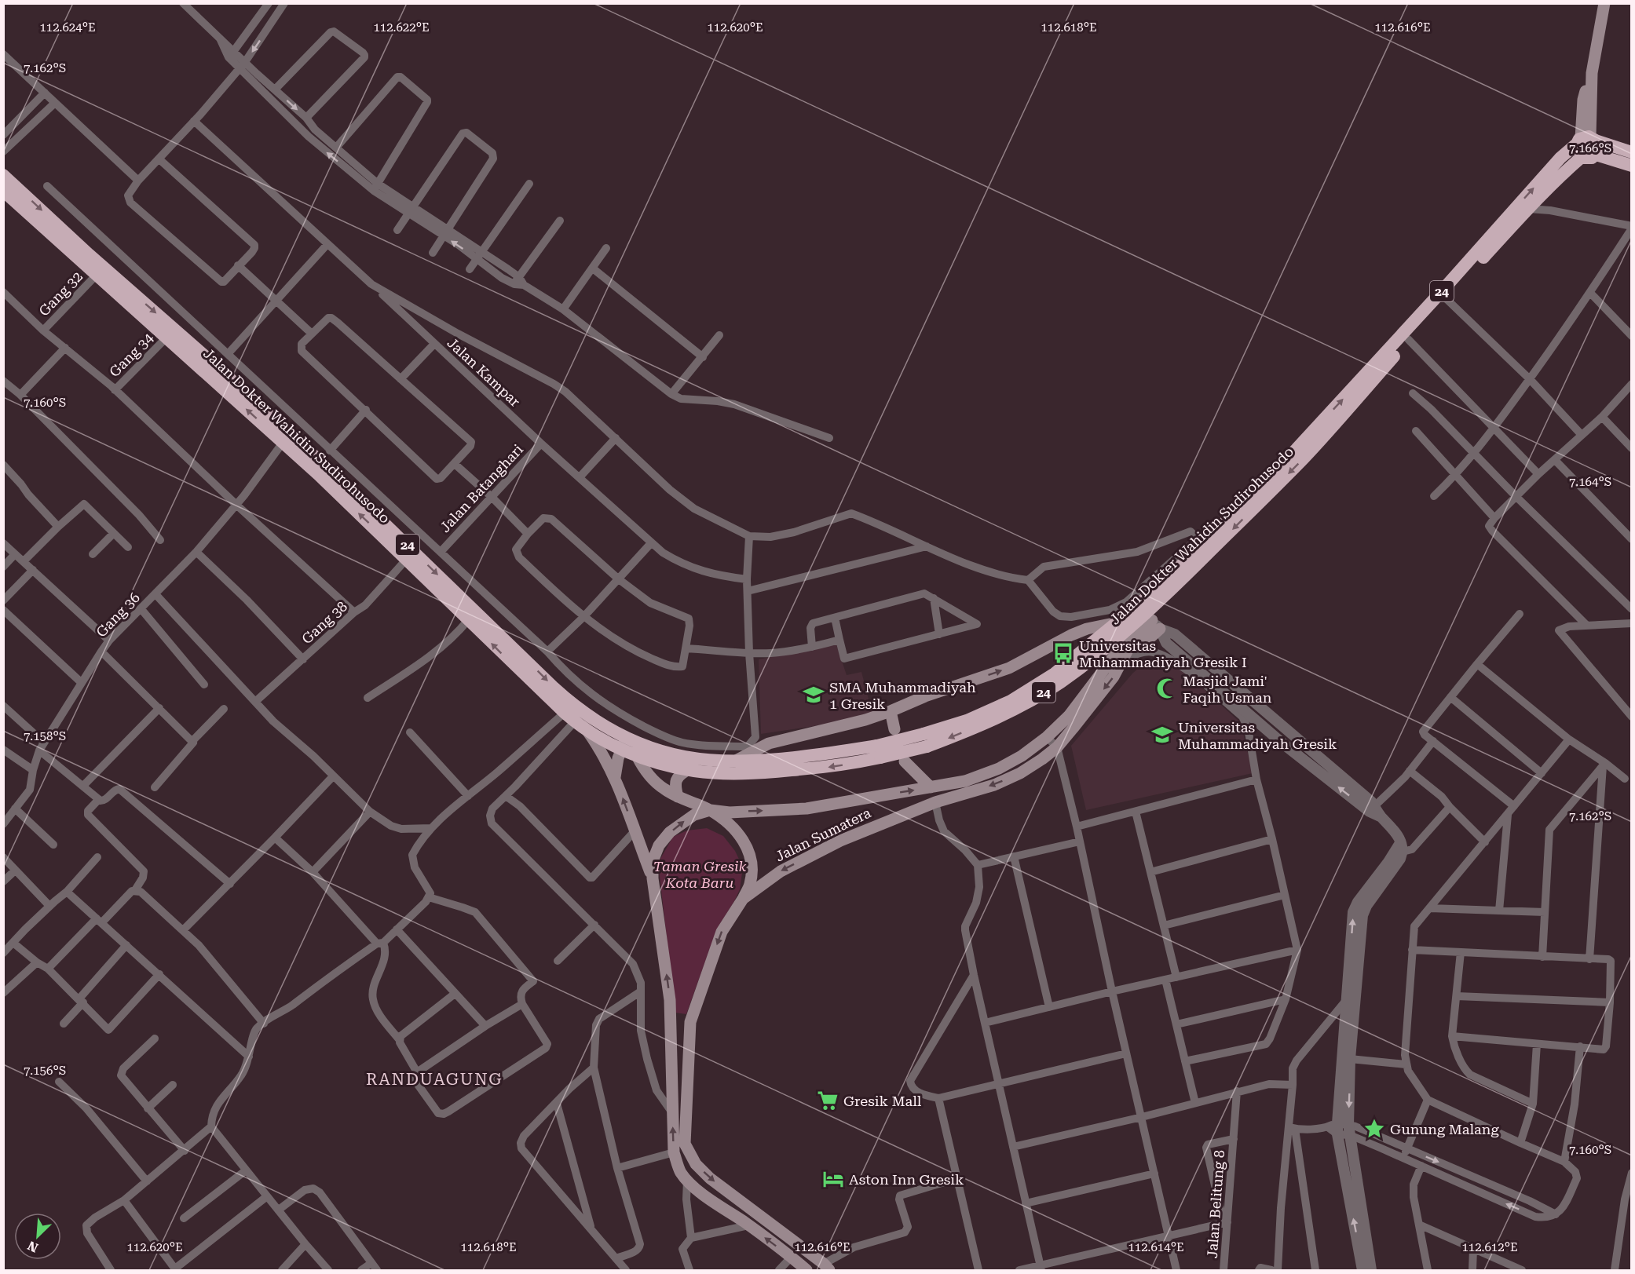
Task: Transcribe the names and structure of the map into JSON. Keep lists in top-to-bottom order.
{
  "streets": {
    "highway": ["24", "Jalan Dokter Wahidin Sudirohusodo"],
    "main road": ["Jalan Sumatera"],
    "street": [
      "Gang 32",
      "Gang 34",
      "Jalan Kampar",
      "Jalan Batanghari",
      "Gang 36",
      "Gang 38",
      "Jalan Belitung 8"
    ]
  },
  "crossings": [
    ["Gang 32", "Jalan Dokter Wahidin Sudirohusodo"],
    ["Gang 34", "Jalan Dokter Wahidin Sudirohusodo"],
    ["Jalan Kampar", "Jalan Batanghari"],
    ["Jalan Dokter Wahidin Sudirohusodo", "Gang 36"],
    ["Jalan Dokter Wahidin Sudirohusodo", "Gang 38"],
    ["Jalan Dokter Wahidin Sudirohusodo", "Jalan Sumatera"]
  ],
  "districts": ["RANDUAGUNG"],
  "parks": ["Taman Gresik Kota Baru"],
  "places": {
    "bus stop": ["Universitas Muhammadiyah Gresik I"],
    "mosque": ["Masjid Jami' Faqih Usman"],
    "school or university": ["SMA Muhammadiyah 1 Gresik", "Universitas Muhammadiyah Gresik"],
    "supermarket": ["Gresik Mall"],
    "place": ["Gunung Malang"],
    "hotel": ["Aston Inn Gresik"]
  },
  "north": "bottom left",
  "coordinates": [
    "112.624°E",
    "112.622°E",
    "112.618°E",
    "112.620°E",
    "112.616°E",
    "7.162°S",
    "7.166°S",
    "7.160°S",
    "7.164°S",
    "7.158°S",
    "7.156°S",
    "112.614°E",
    "112.612°E"
  ]
}
